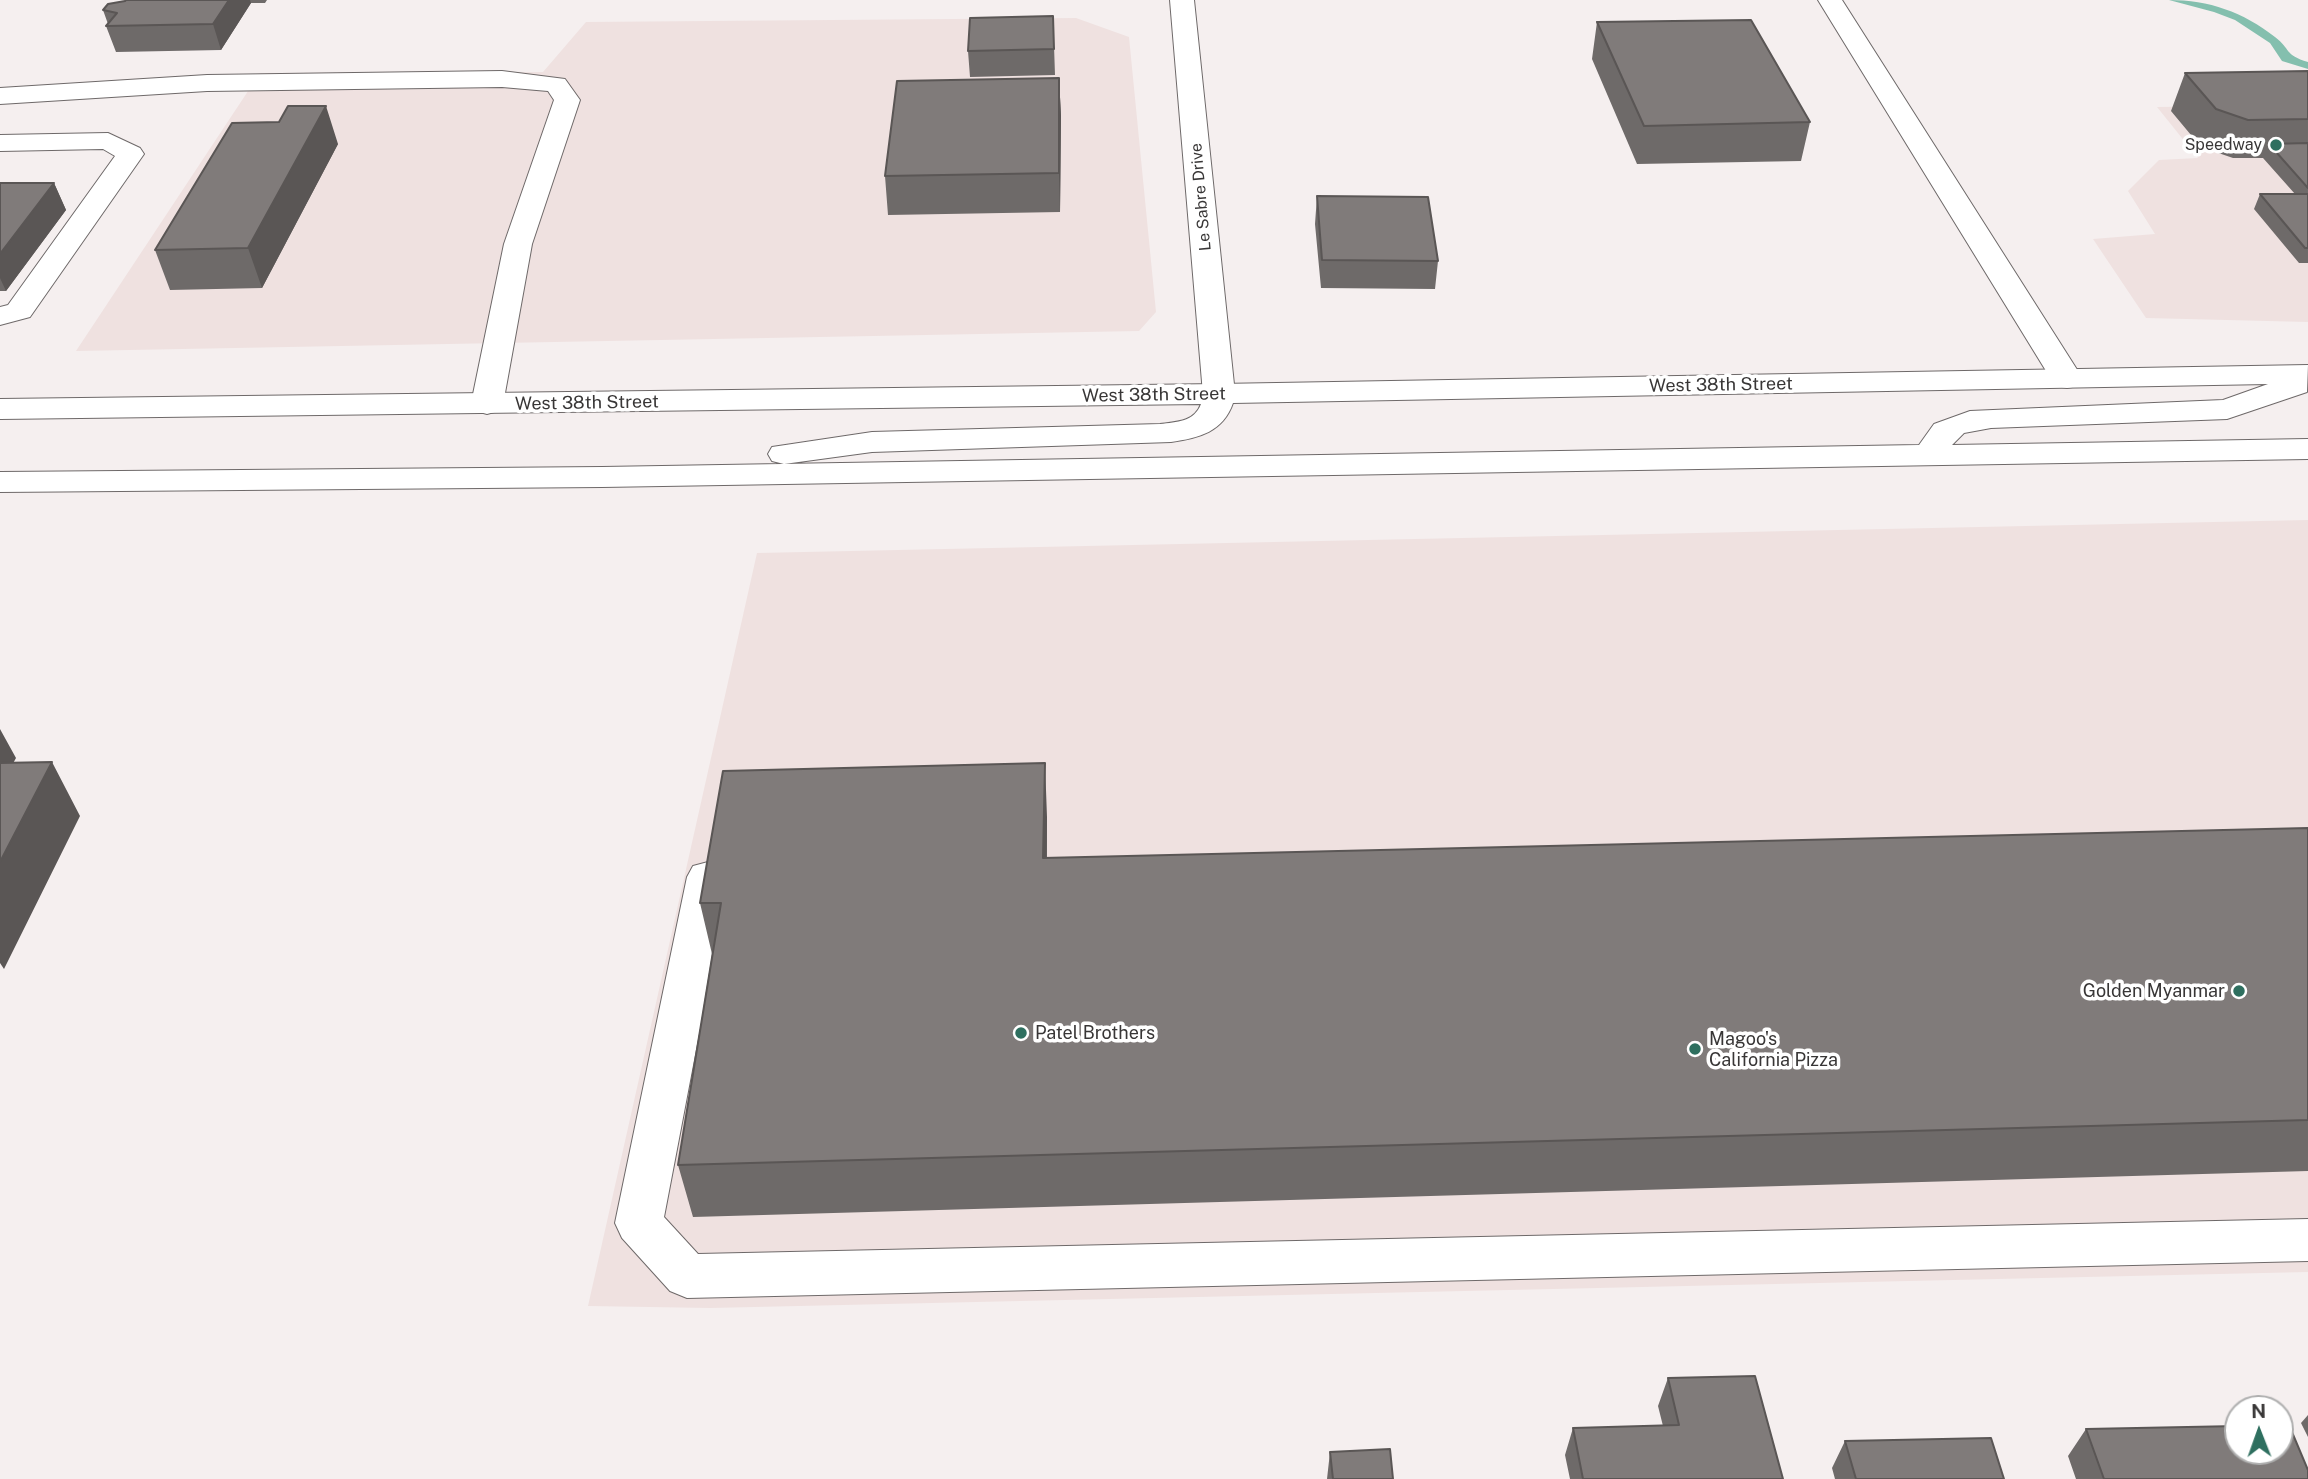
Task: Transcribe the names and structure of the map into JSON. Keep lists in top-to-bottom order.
{
  "streets": {
    "main road": ["Le Sabre Drive", "West 38th Street"]
  },
  "crossings": [
    ["Le Sabre Drive", "West 38th Street"]
  ],
  "places": [
    "Speedway",
    "Golden Myanmar",
    "Patel Brothers",
    "Magoo's California Pizza"
  ],
  "north": "top"
}
